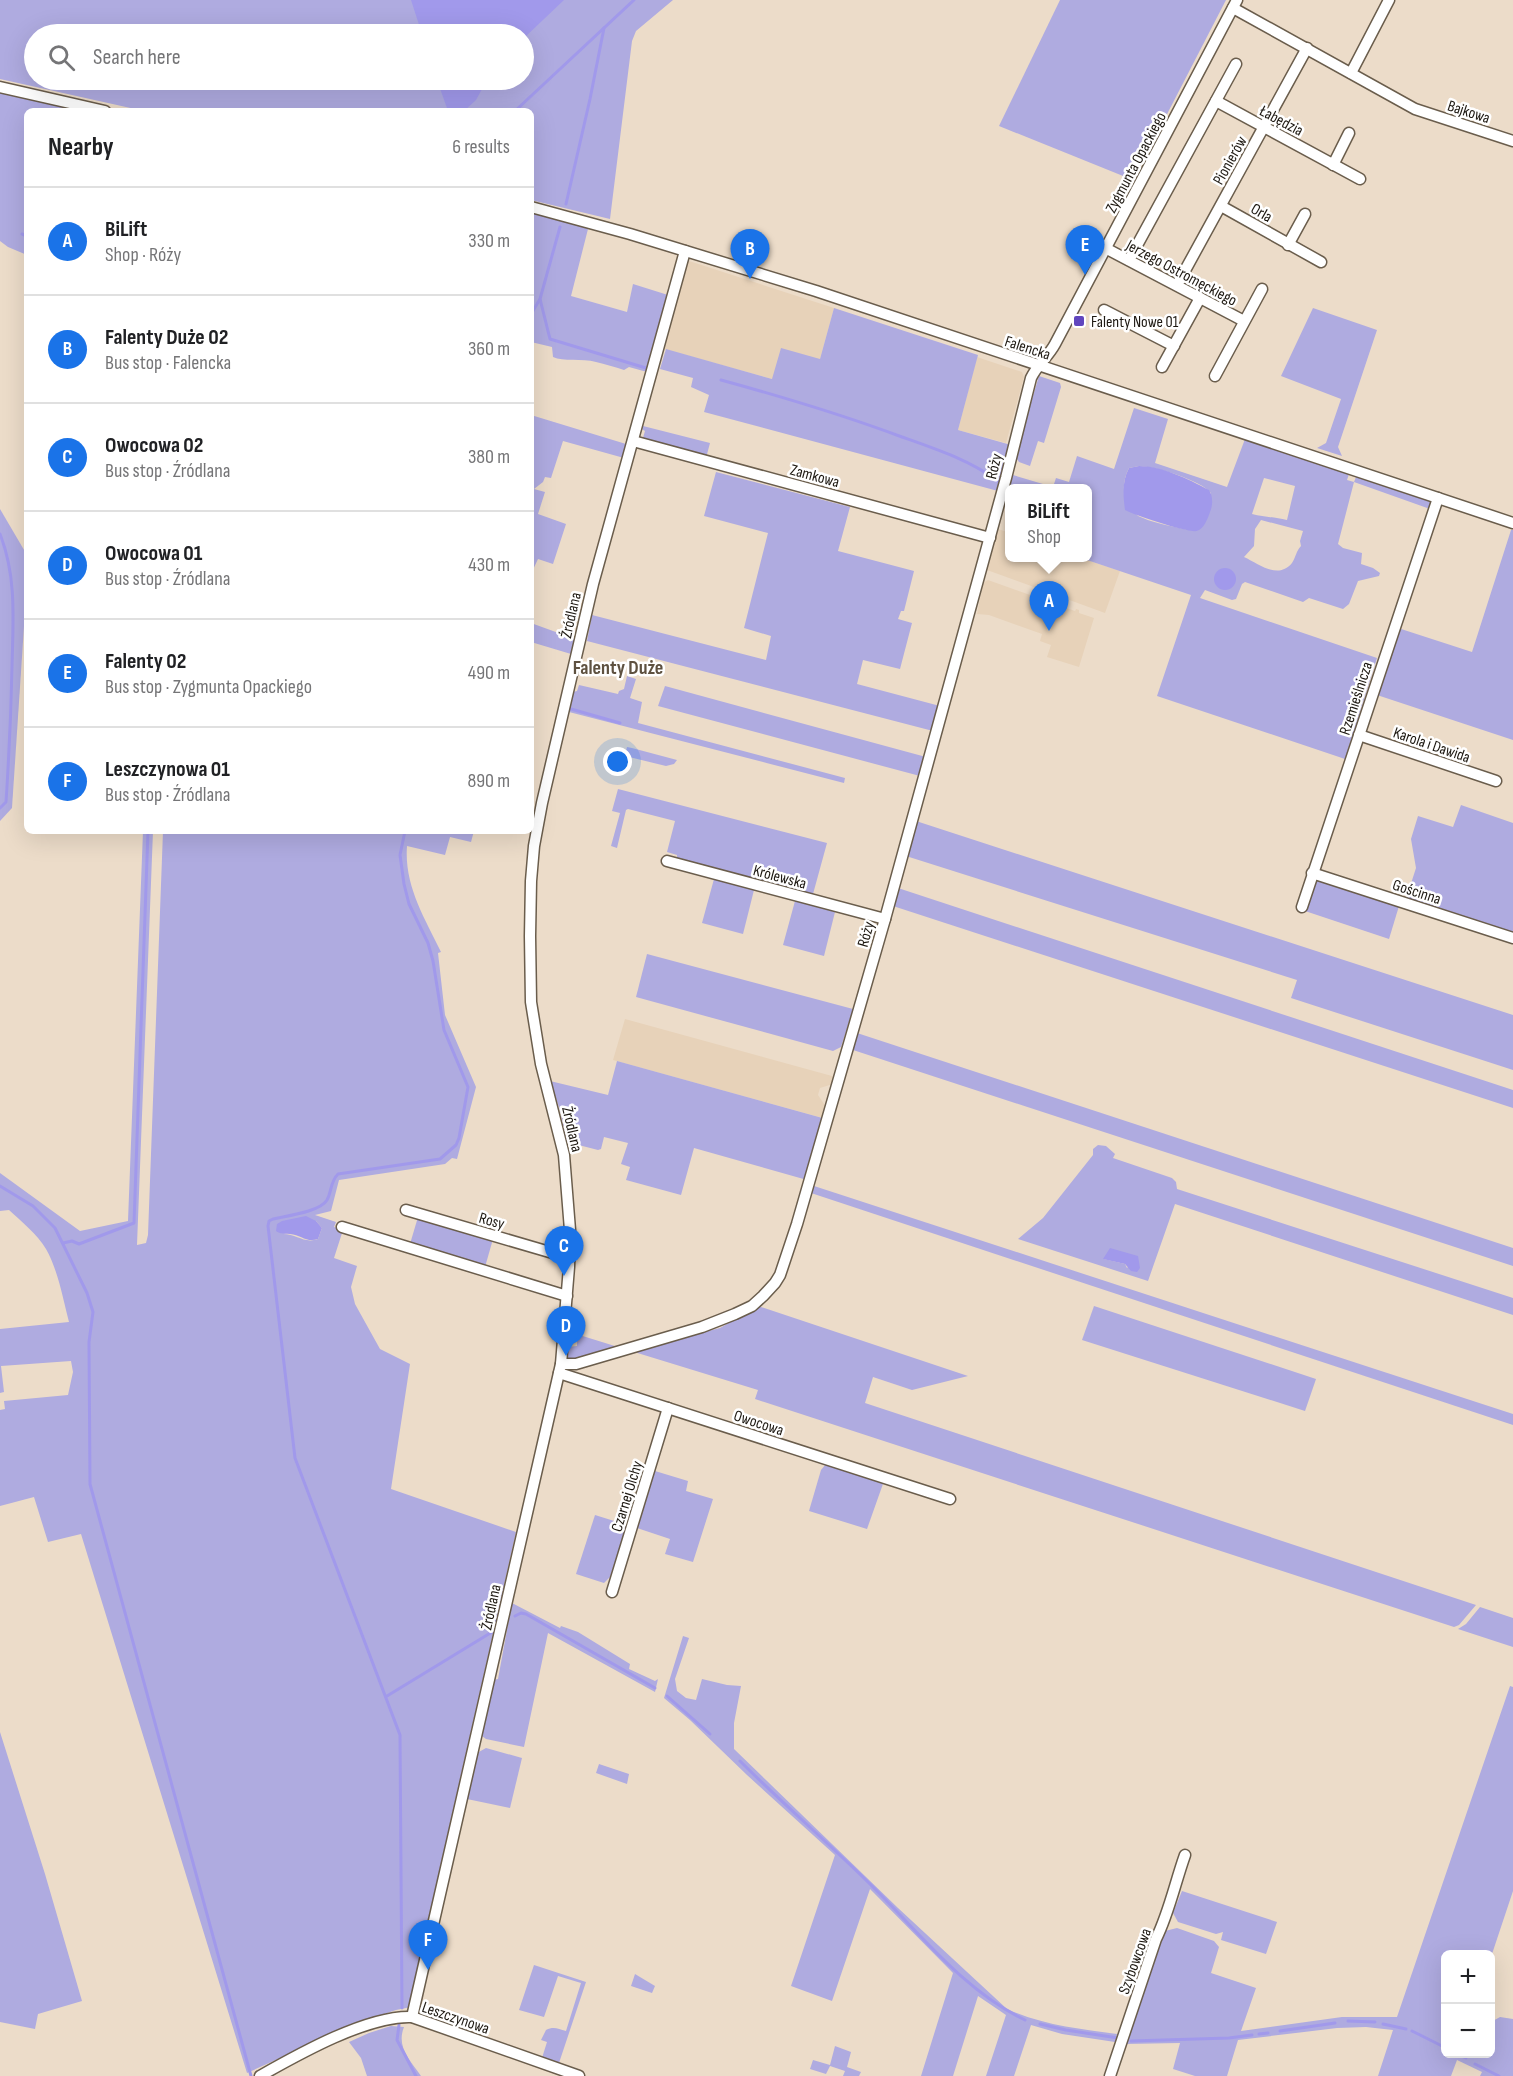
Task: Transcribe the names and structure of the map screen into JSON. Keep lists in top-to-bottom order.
{
  "streets": {
    "street": [
      "Bajkowa",
      "Łabędzia",
      "Pionierów",
      "Zygmunta Opackiego",
      "Orla",
      "Jerzego Ostromęckiego",
      "Falencka",
      "Róży",
      "Zamkowa",
      "Źródlana",
      "Rzemieślnicza",
      "Karola i Dawida",
      "Królewska",
      "Gościnna",
      "Rosy",
      "Owocowa",
      "Czarnej Olchy",
      "Szybowcowa",
      "Leszczynowa"
    ]
  },
  "crossings": [
    ["Bajkowa", "Pionierów"],
    ["Bajkowa", "Zygmunta Opackiego"],
    ["Łabędzia", "Pionierów"],
    ["Pionierów", "Orla"],
    ["Pionierów", "Jerzego Ostromęckiego"],
    ["Zygmunta Opackiego", "Jerzego Ostromęckiego"],
    ["Zygmunta Opackiego", "Falencka"],
    ["Zygmunta Opackiego", "Róży"],
    ["Falencka", "Róży"],
    ["Falencka", "Źródlana"],
    ["Falencka", "Rzemieślnicza"],
    ["Róży", "Zamkowa"],
    ["Róży", "Źródlana"],
    ["Róży", "Królewska"],
    ["Róży", "Owocowa"],
    ["Zamkowa", "Źródlana"],
    ["Źródlana", "Rosy"],
    ["Źródlana", "Owocowa"],
    ["Źródlana", "Leszczynowa"],
    ["Rzemieślnicza", "Karola i Dawida"],
    ["Rzemieślnicza", "Gościnna"],
    ["Owocowa", "Czarnej Olchy"]
  ],
  "districts": ["Falenty Duże"],
  "places": {
    "transit": ["Falenty Nowe 01"]
  },
  "page": {
    "search": "Search here",
    "heading": ["Nearby", "6 results"],
    "list": [
      {
        "mark": "A",
        "name": "BiLift",
        "note": "Shop · Róży",
        "value": "330 m"
      },
      {
        "mark": "B",
        "name": "Falenty Duże 02",
        "note": "Bus stop · Falencka",
        "value": "360 m"
      },
      {
        "mark": "C",
        "name": "Owocowa 02",
        "note": "Bus stop · Źródlana",
        "value": "380 m"
      },
      {
        "mark": "D",
        "name": "Owocowa 01",
        "note": "Bus stop · Źródlana",
        "value": "430 m"
      },
      {
        "mark": "E",
        "name": "Falenty 02",
        "note": "Bus stop · Zygmunta Opackiego",
        "value": "490 m"
      },
      {
        "mark": "F",
        "name": "Leszczynowa 01",
        "note": "Bus stop · Źródlana",
        "value": "890 m"
      }
    ],
    "pins": [
      "E",
      "B",
      "A",
      "C",
      "D",
      "F"
    ],
    "popup": ["BiLift", "Shop"],
    "map_buttons": ["+", "−"]
  }
}
